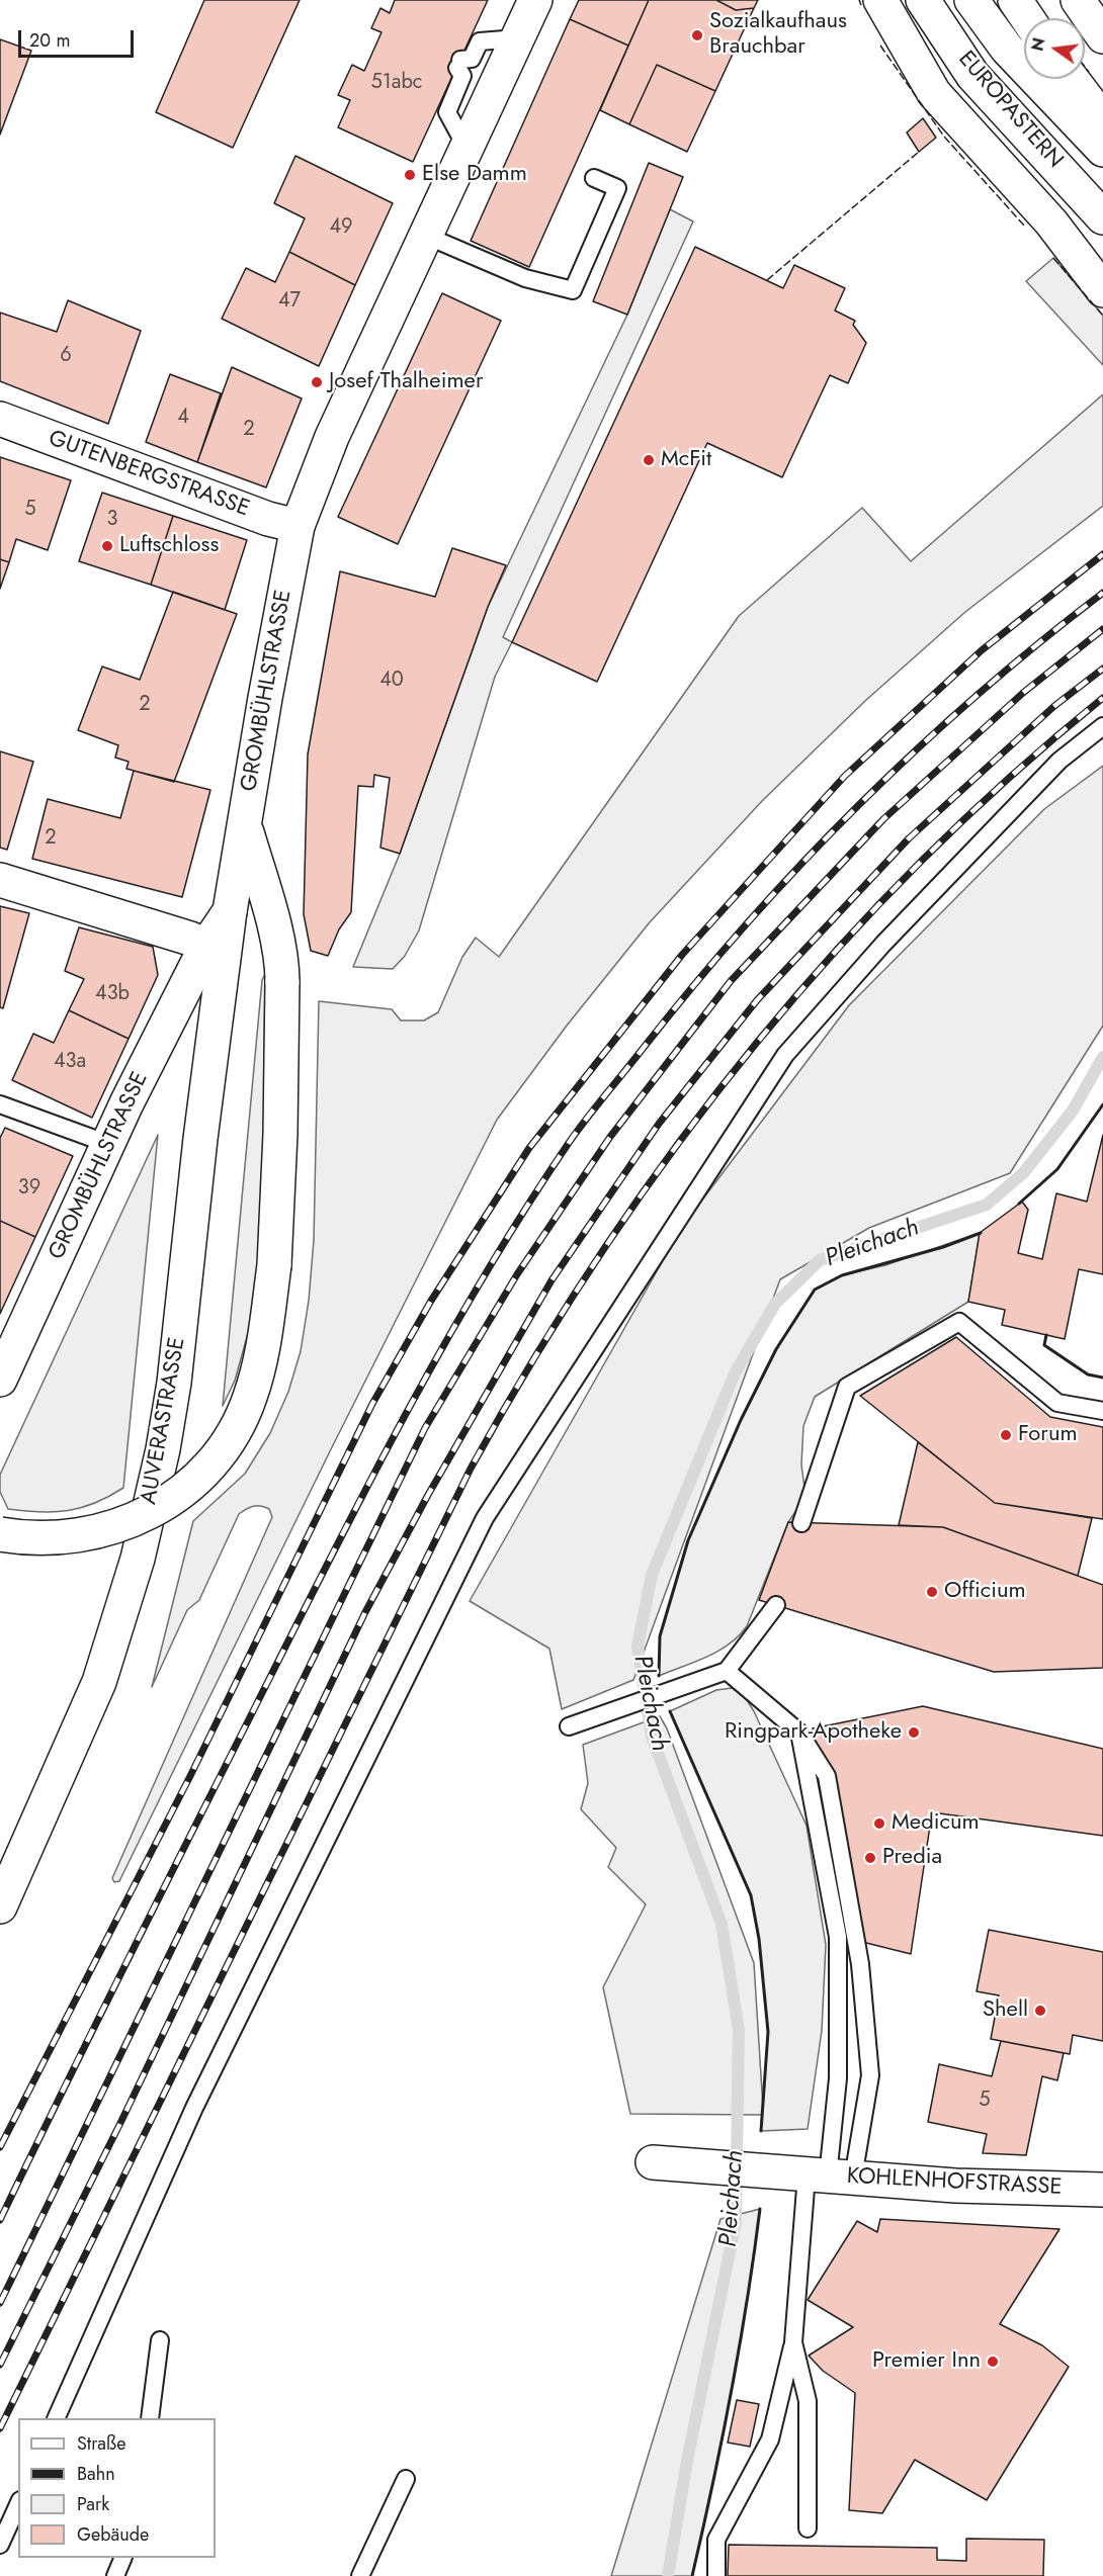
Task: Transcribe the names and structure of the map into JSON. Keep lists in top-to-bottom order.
{
  "streets": {
    "main road": [
      "EUROPASTERN",
      "GUTENBERGSTRASSE",
      "GROMBÜHLSTRASSE",
      "AUVERASTRASSE",
      "KOHLENHOFSTRASSE"
    ]
  },
  "crossings": [
    ["GUTENBERGSTRASSE", "GROMBÜHLSTRASSE"],
    ["GROMBÜHLSTRASSE", "AUVERASTRASSE"]
  ],
  "water": ["Pleichach"],
  "places": [
    "Sozialkaufhaus Brauchbar",
    "Else Damm",
    "Josef Thalheimer",
    "McFit",
    "Luftschloss",
    "Forum",
    "Officium",
    "Ringpark-Apotheke",
    "Medicum",
    "Predia",
    "Shell",
    "Premier Inn"
  ],
  "house_numbers": [
    "51abc",
    "49",
    "47",
    "6",
    "4",
    "2",
    "5",
    "3",
    "40",
    "2",
    "2",
    "43b",
    "43a",
    "39",
    "5"
  ],
  "legend": [
    "Straße",
    "Bahn",
    "Park",
    "Gebäude"
  ],
  "scale_bar": "20 m",
  "north": "left"
}
